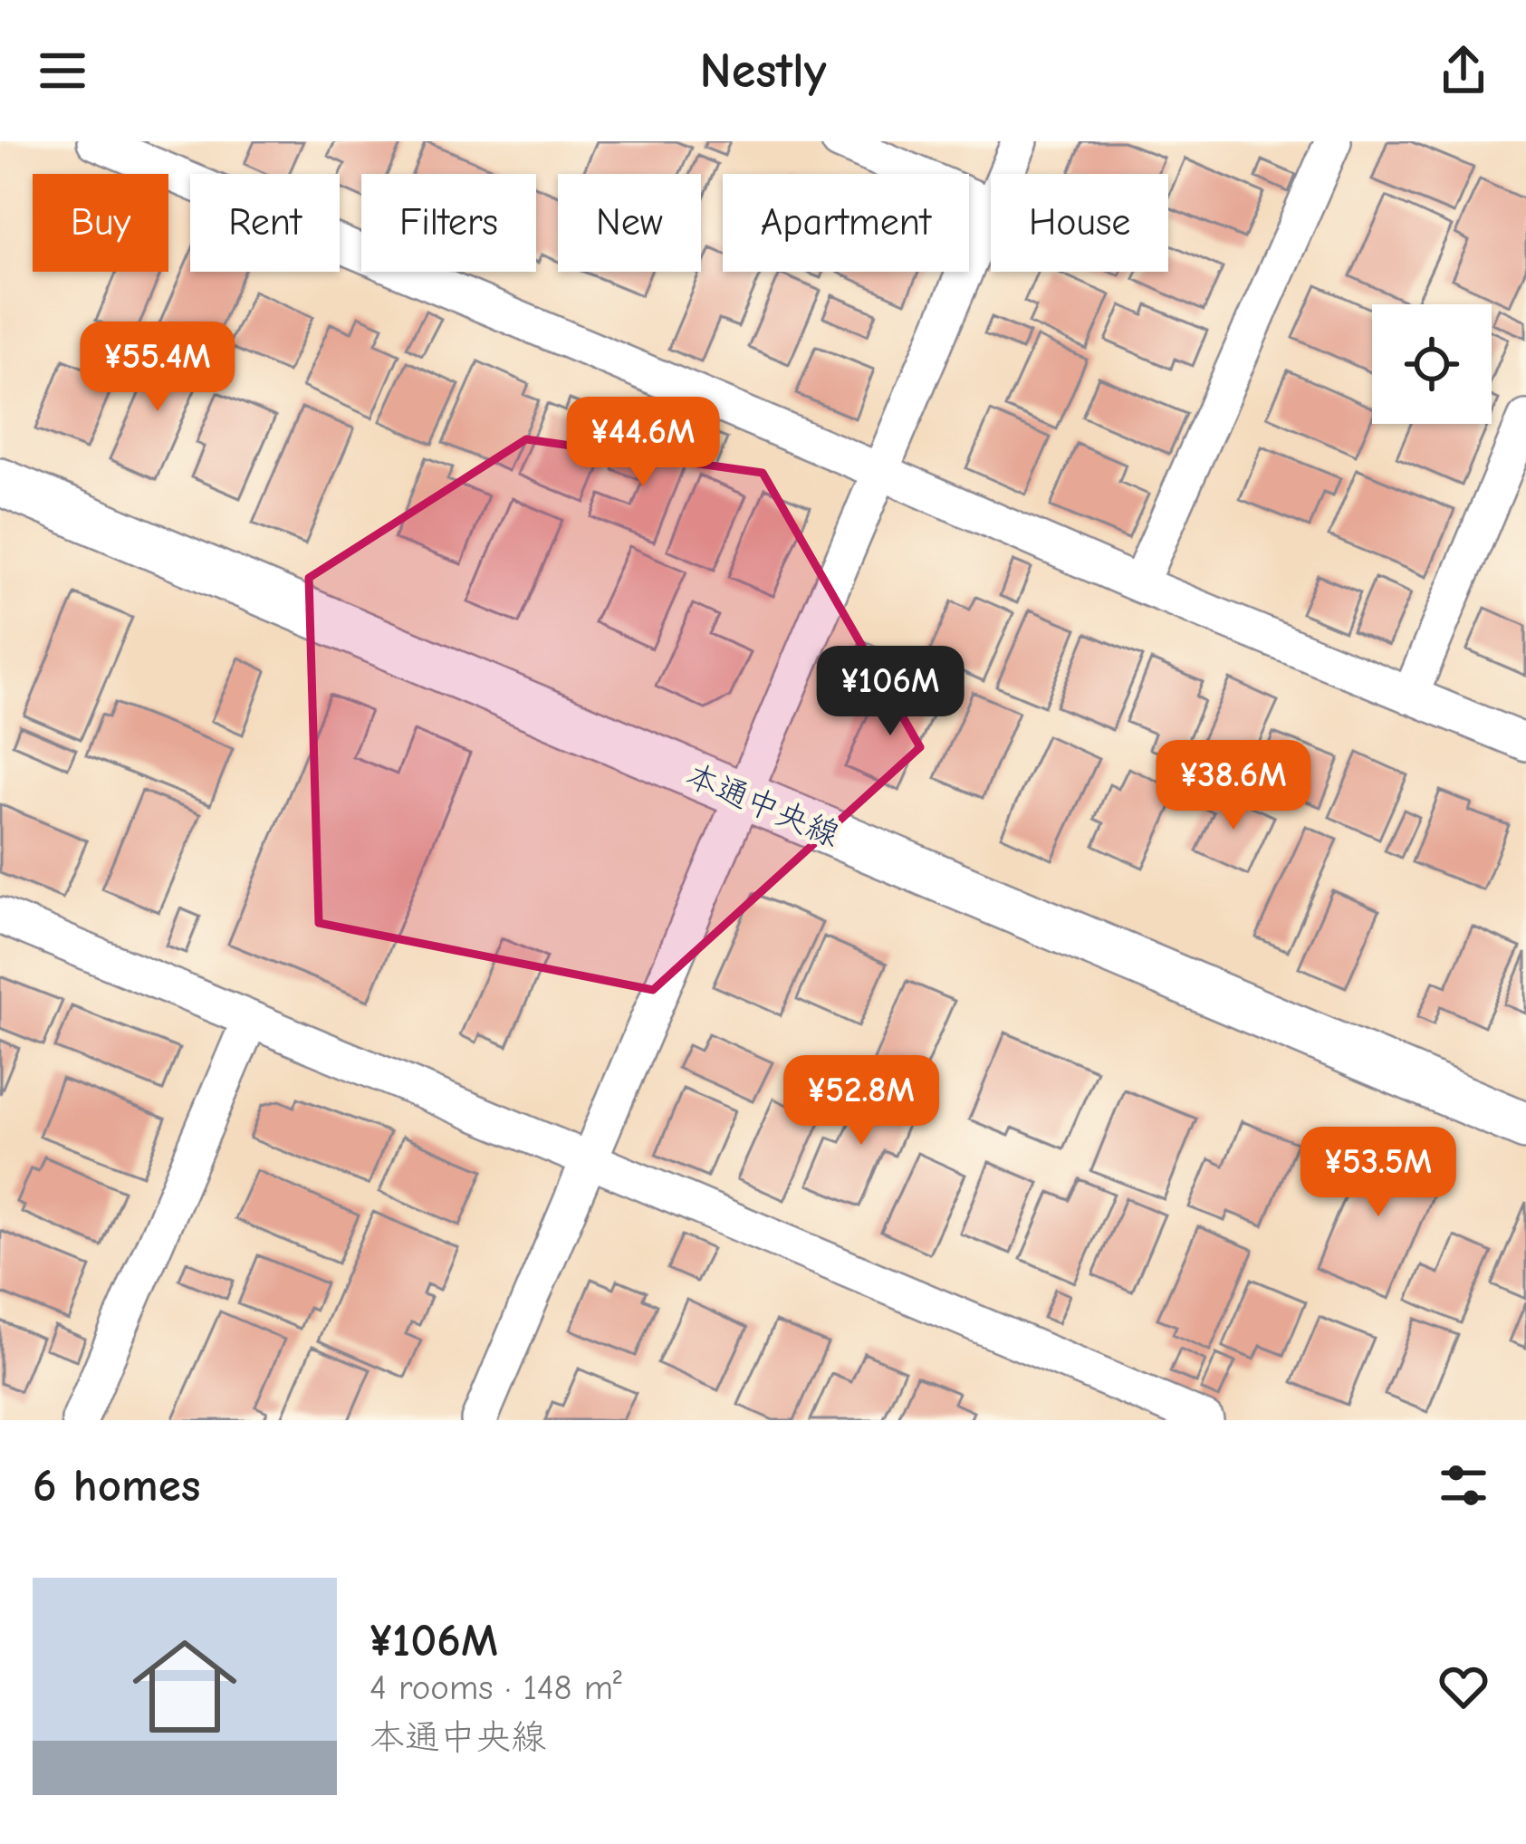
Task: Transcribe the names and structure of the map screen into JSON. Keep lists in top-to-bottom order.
{
  "streets": {
    "street": ["本通中央線"]
  },
  "page": {
    "header": "Nestly",
    "chip": [
      "Buy",
      "Rent",
      "Filters",
      "New",
      "Apartment",
      "House"
    ],
    "price": [
      "¥55.4M",
      "¥44.6M",
      "¥106M",
      "¥38.6M",
      "¥52.8M",
      "¥53.5M"
    ],
    "heading": "6 homes",
    "list": [
      {
        "name": "¥106M",
        "note": "4 rooms · 148 m² · 本通中央線"
      }
    ]
  }
}
